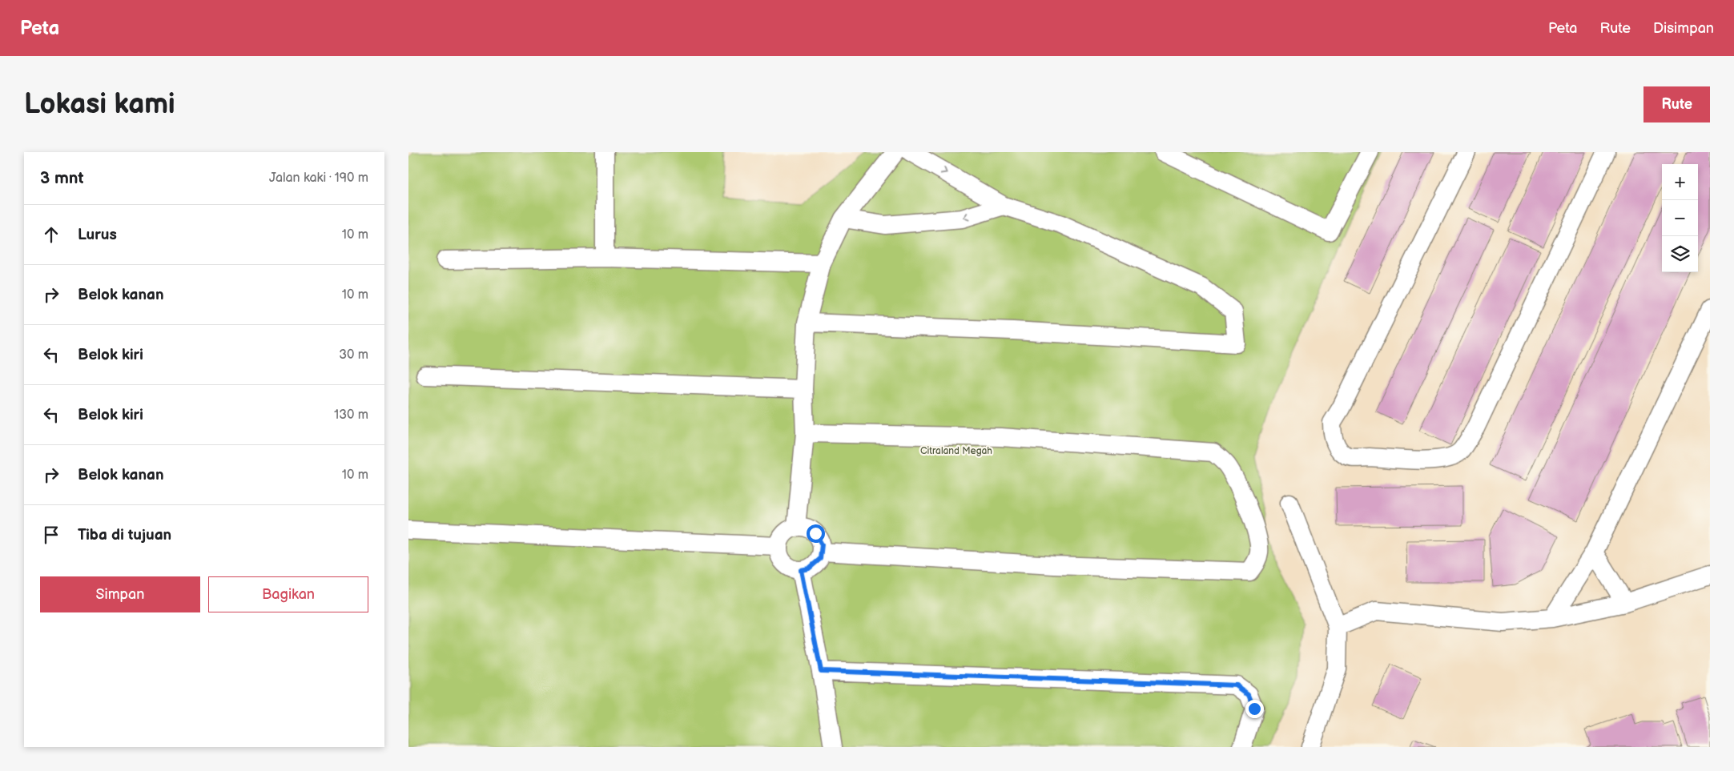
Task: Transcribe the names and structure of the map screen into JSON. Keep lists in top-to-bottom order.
{
  "parks": ["Citraland Megah"],
  "page": {
    "header": "Peta",
    "nav": ["Peta", "Rute", "Disimpan"],
    "buttons": [
      "Rute",
      ["Simpan", "Bagikan"]
    ],
    "title": "Lokasi kami",
    "heading": ["3 mnt", "Jalan kaki · 190 m"],
    "map_buttons": ["+", "−"],
    "list": [
      ["Lurus", "10 m"],
      ["Belok kanan", "10 m"],
      ["Belok kiri", "30 m"],
      ["Belok kiri", "130 m"],
      ["Belok kanan", "10 m"],
      "Tiba di tujuan"
    ]
  }
}
